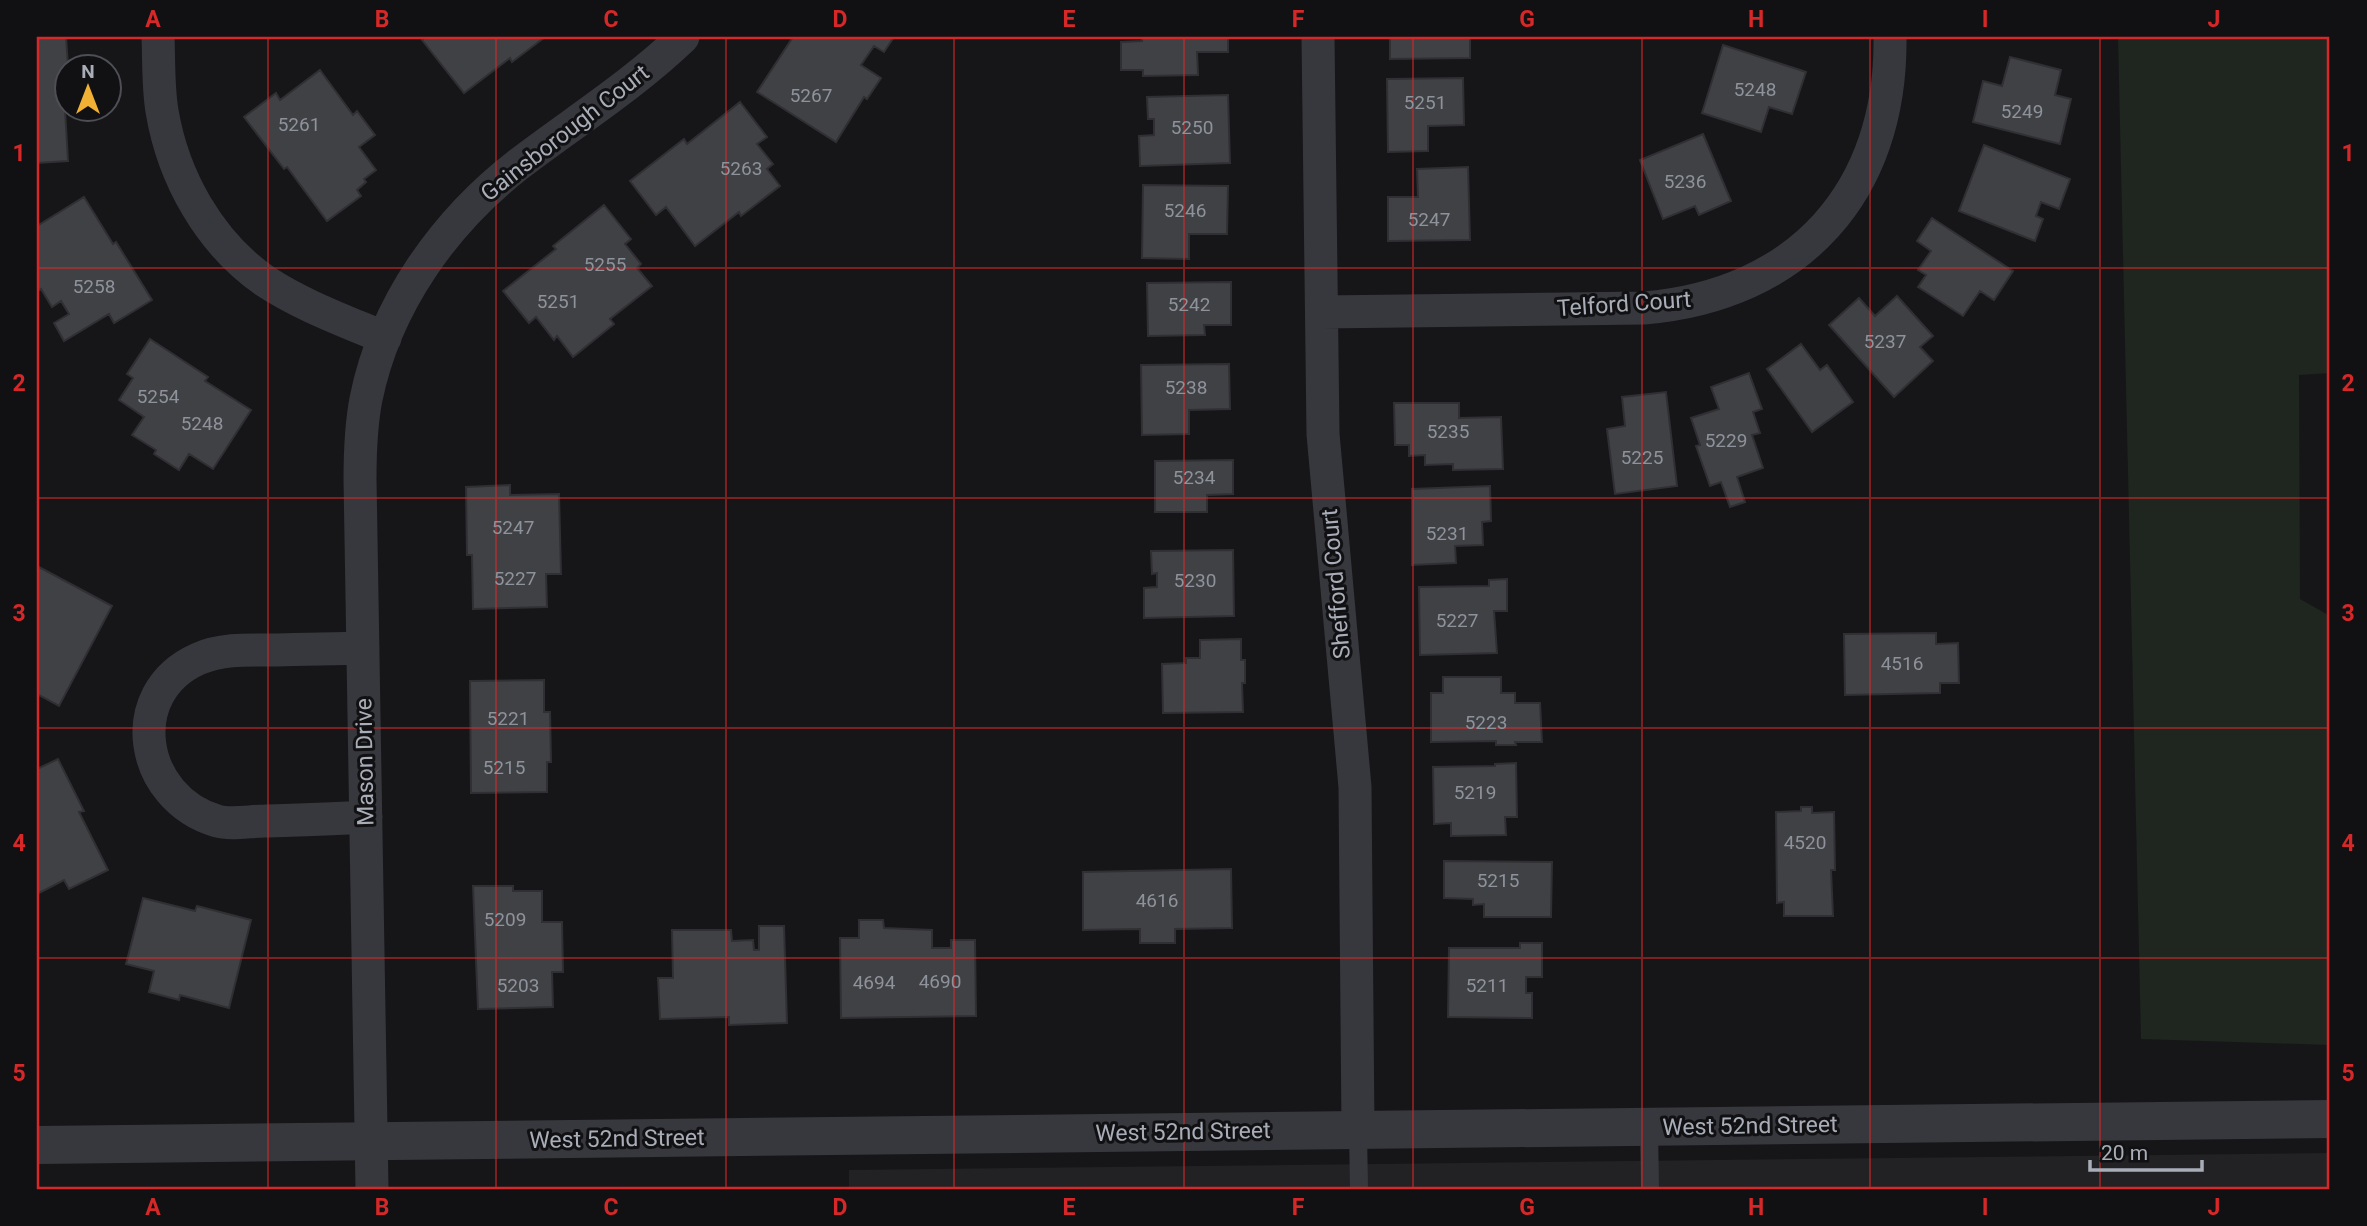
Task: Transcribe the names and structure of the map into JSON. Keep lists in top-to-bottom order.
{
  "streets": {
    "street": [
      "Gainsborough Court",
      "Telford Court",
      "Shefford Court",
      "Mason Drive",
      "West 52nd Street"
    ]
  },
  "crossings": [
    ["Gainsborough Court", "Mason Drive"],
    ["Telford Court", "Shefford Court"],
    ["Shefford Court", "West 52nd Street"],
    ["Mason Drive", "West 52nd Street"]
  ],
  "house_numbers": [
    "5248",
    "5267",
    "5251",
    "5249",
    "5261",
    "5250",
    "5263",
    "5236",
    "5246",
    "5247",
    "5255",
    "5258",
    "5251",
    "5242",
    "5237",
    "5238",
    "5254",
    "5248",
    "5235",
    "5229",
    "5225",
    "5234",
    "5247",
    "5231",
    "5227",
    "5230",
    "5227",
    "4516",
    "5221",
    "5223",
    "5215",
    "5219",
    "4520",
    "5215",
    "4616",
    "5209",
    "4690",
    "4694",
    "5203",
    "5211"
  ],
  "scale_bar": "20 m",
  "north": "top",
  "grid": {
    "columns": [
      "A",
      "B",
      "C",
      "D",
      "E",
      "F",
      "G",
      "H",
      "I",
      "J"
    ],
    "rows": [
      "1",
      "2",
      "3",
      "4",
      "5"
    ]
  }
}
